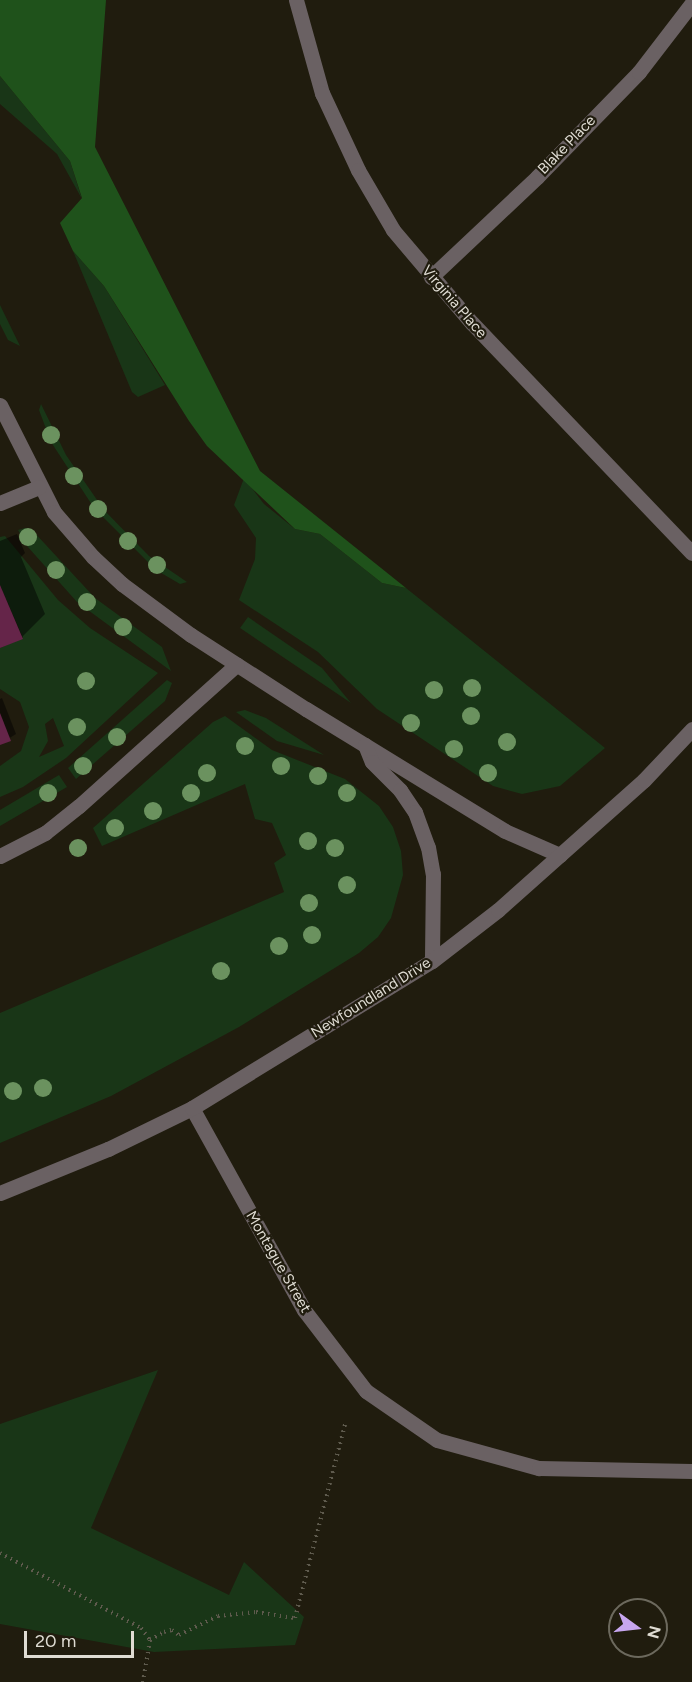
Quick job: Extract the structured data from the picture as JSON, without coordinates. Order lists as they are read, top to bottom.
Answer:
{
  "streets": {
    "street": [
      "Blake Place",
      "Virginia Place",
      "Newfoundland Drive",
      "Montague Street"
    ]
  },
  "crossings": [
    ["Blake Place", "Virginia Place"],
    ["Newfoundland Drive", "Montague Street"]
  ],
  "scale_bar": "20 m",
  "north": "right"
}
